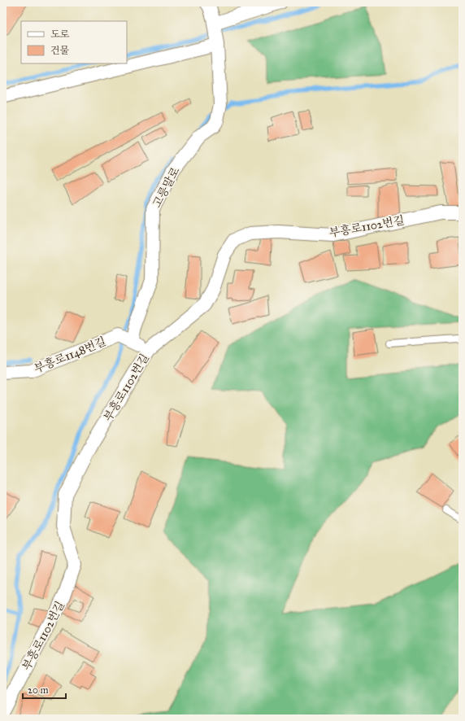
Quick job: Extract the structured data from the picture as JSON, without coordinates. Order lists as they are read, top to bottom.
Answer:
{
  "streets": {
    "street": ["고릉말로", "부흥로1102번길", "부흥로1148번길"]
  },
  "crossings": [
    ["고릉말로", "부흥로1148번길"]
  ],
  "legend": ["도로", "건물"],
  "scale_bar": "20 m"
}
